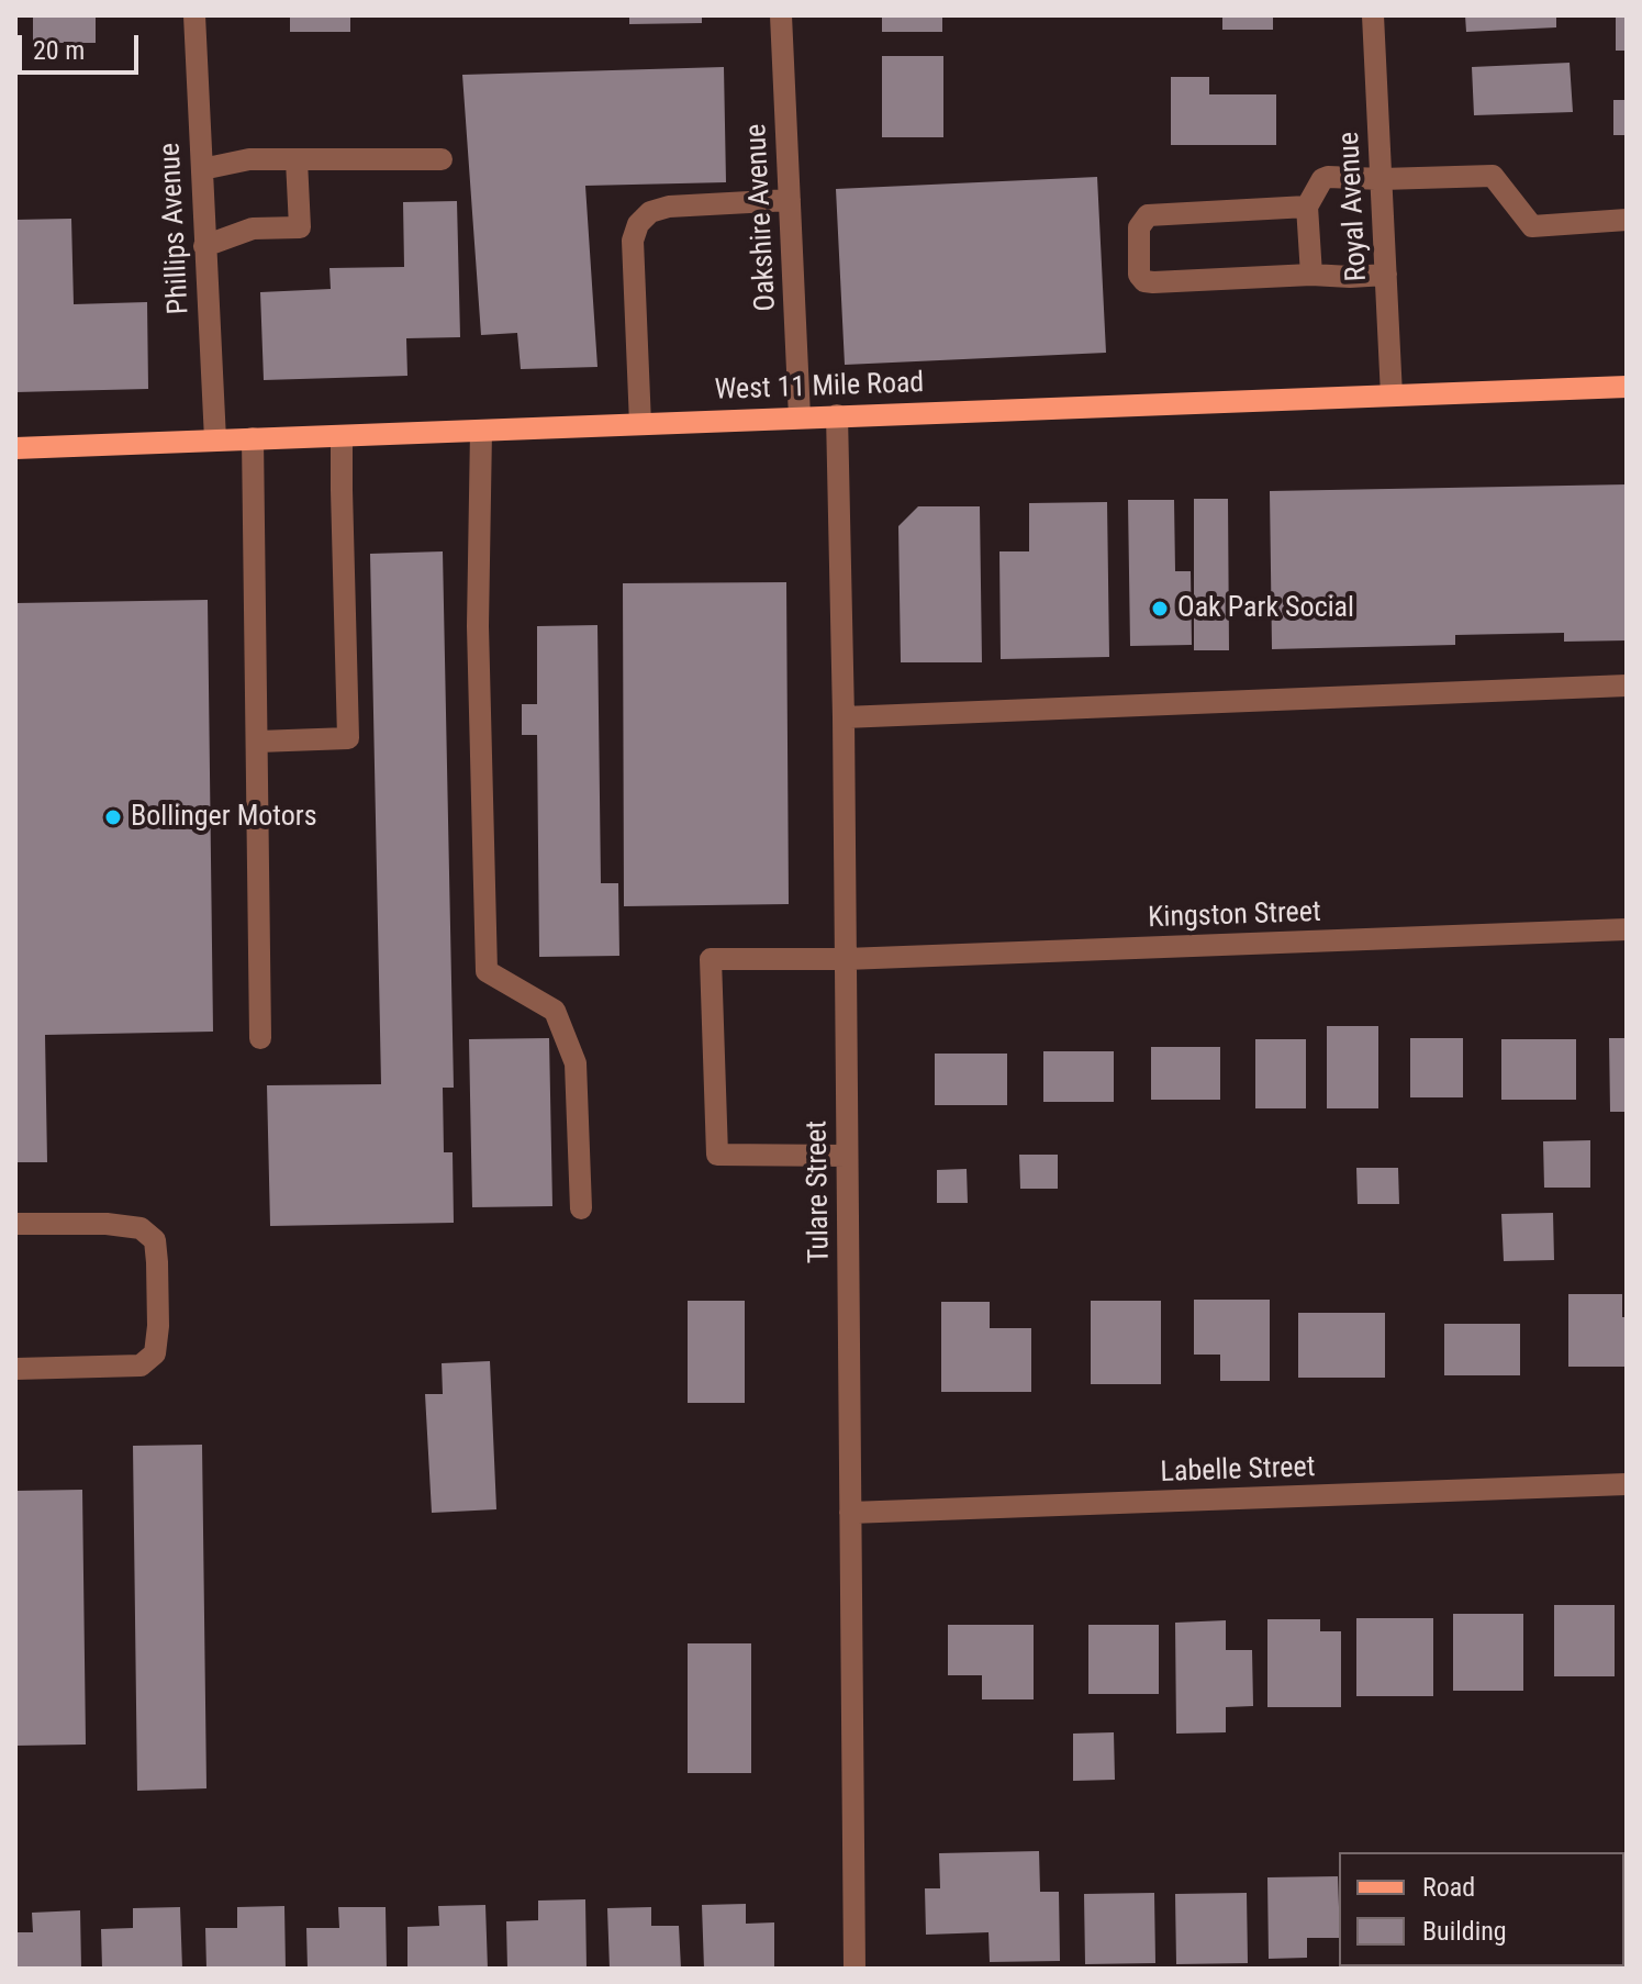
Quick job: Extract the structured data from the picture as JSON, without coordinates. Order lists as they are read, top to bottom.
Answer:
{
  "streets": {
    "main road": ["West 11 Mile Road"],
    "street": [
      "Royal Avenue",
      "Oakshire Avenue",
      "Phillips Avenue",
      "Kingston Street",
      "Tulare Street",
      "Labelle Street"
    ]
  },
  "crossings": [
    ["Royal Avenue", "West 11 Mile Road"],
    ["Oakshire Avenue", "West 11 Mile Road"],
    ["Phillips Avenue", "West 11 Mile Road"],
    ["West 11 Mile Road", "Tulare Street"],
    ["Kingston Street", "Tulare Street"],
    ["Tulare Street", "Labelle Street"]
  ],
  "places": ["Oak Park Social", "Bollinger Motors"],
  "legend": ["Road", "Building"],
  "scale_bar": "20 m"
}
